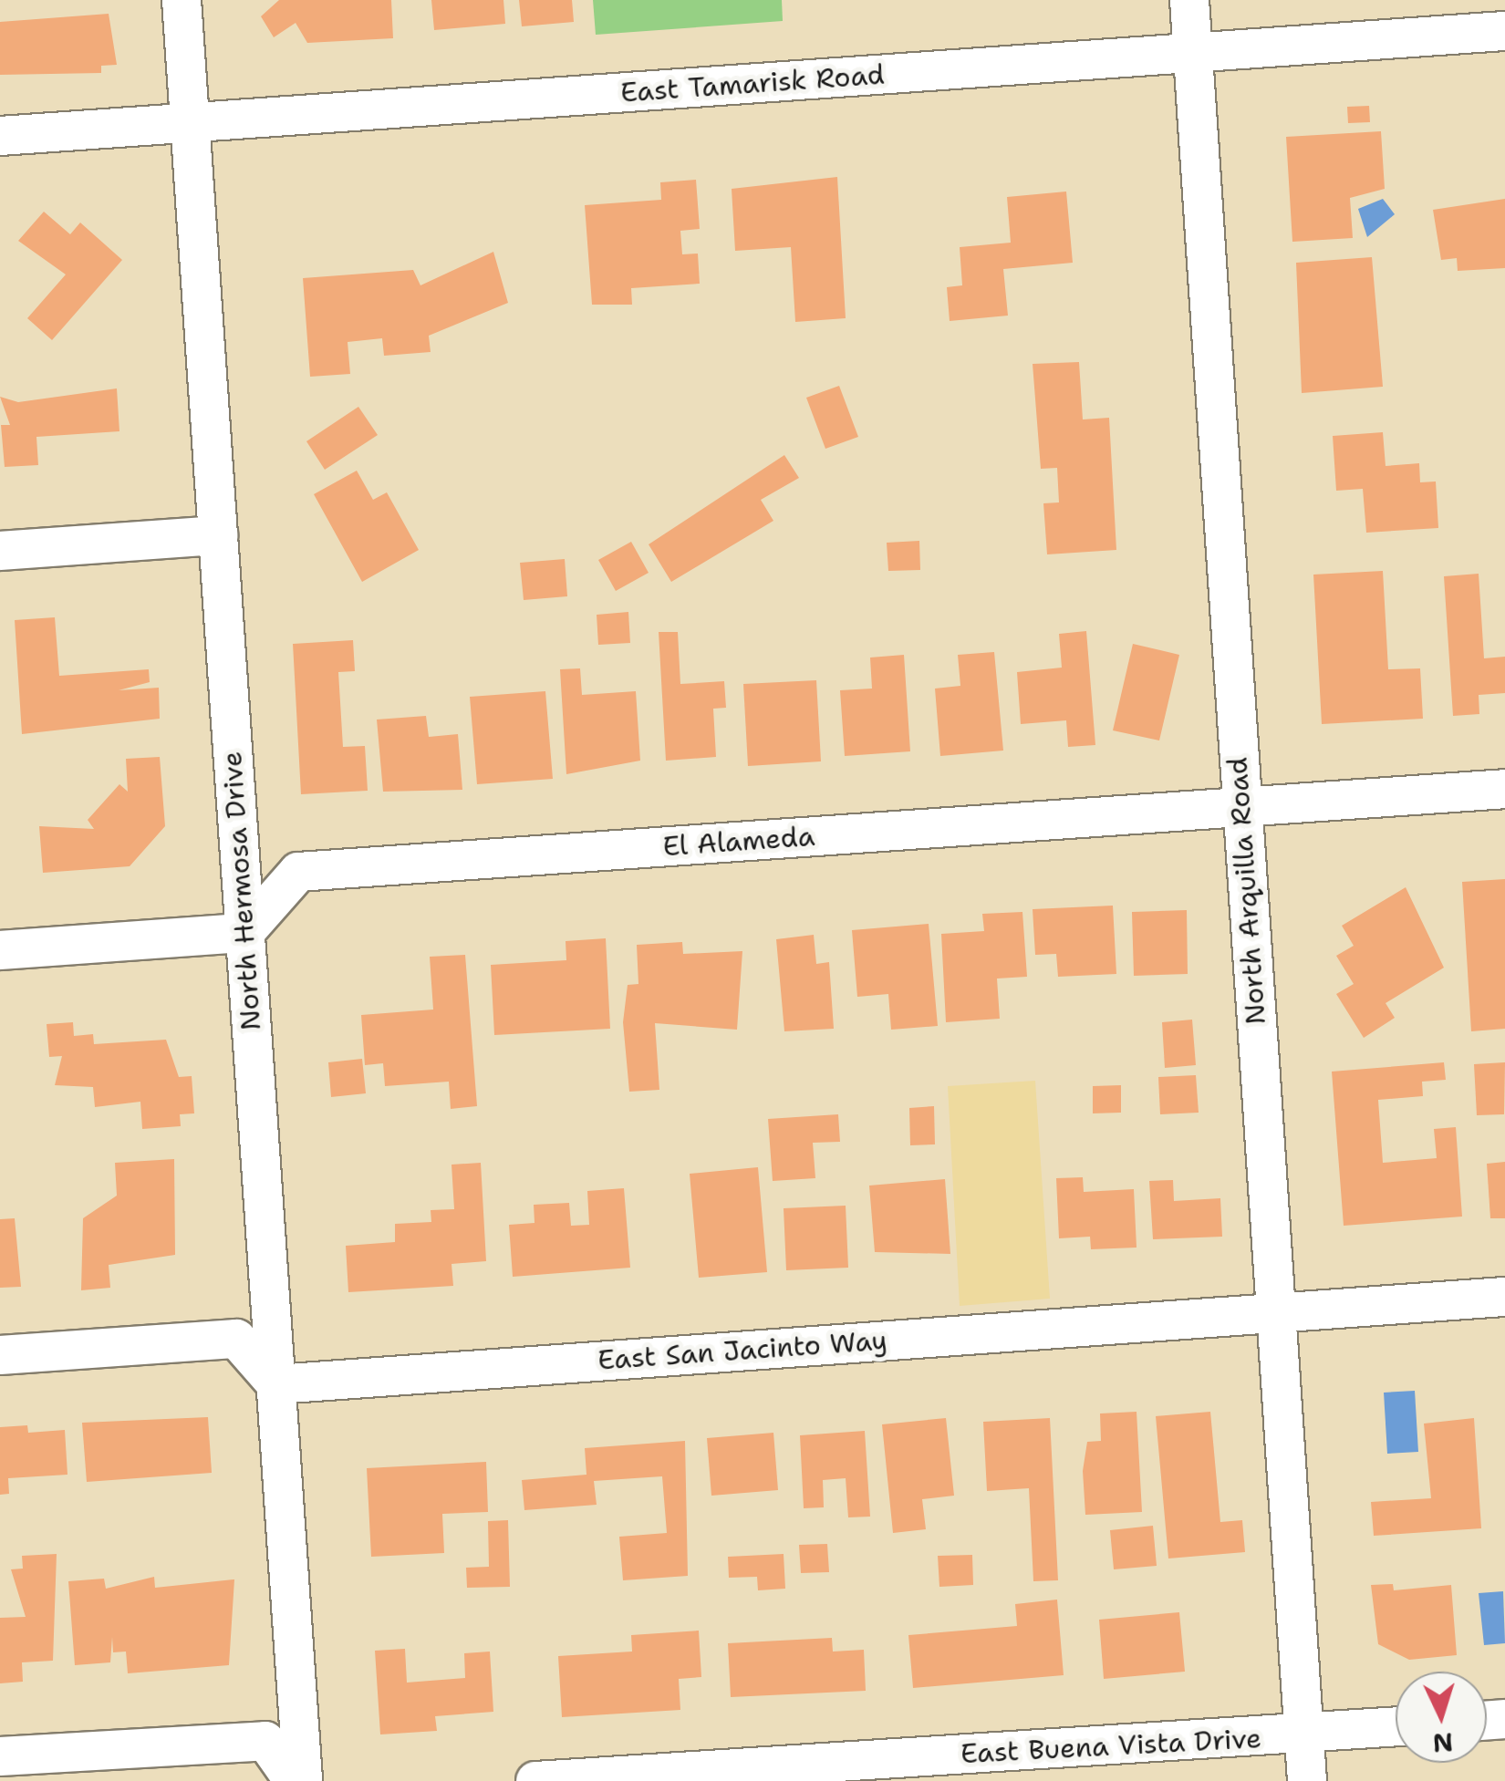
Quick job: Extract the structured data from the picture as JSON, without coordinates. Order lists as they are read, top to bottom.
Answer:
{
  "streets": {
    "street": [
      "East Tamarisk Road",
      "El Alameda",
      "North Hermosa Drive",
      "North Arquilla Road",
      "East San Jacinto Way",
      "East Buena Vista Drive"
    ]
  },
  "crossings": [
    ["East Tamarisk Road", "North Hermosa Drive"],
    ["East Tamarisk Road", "North Arquilla Road"],
    ["El Alameda", "North Hermosa Drive"],
    ["El Alameda", "North Arquilla Road"],
    ["North Hermosa Drive", "East San Jacinto Way"],
    ["North Arquilla Road", "East San Jacinto Way"],
    ["North Arquilla Road", "East Buena Vista Drive"]
  ],
  "north": "bottom"
}
